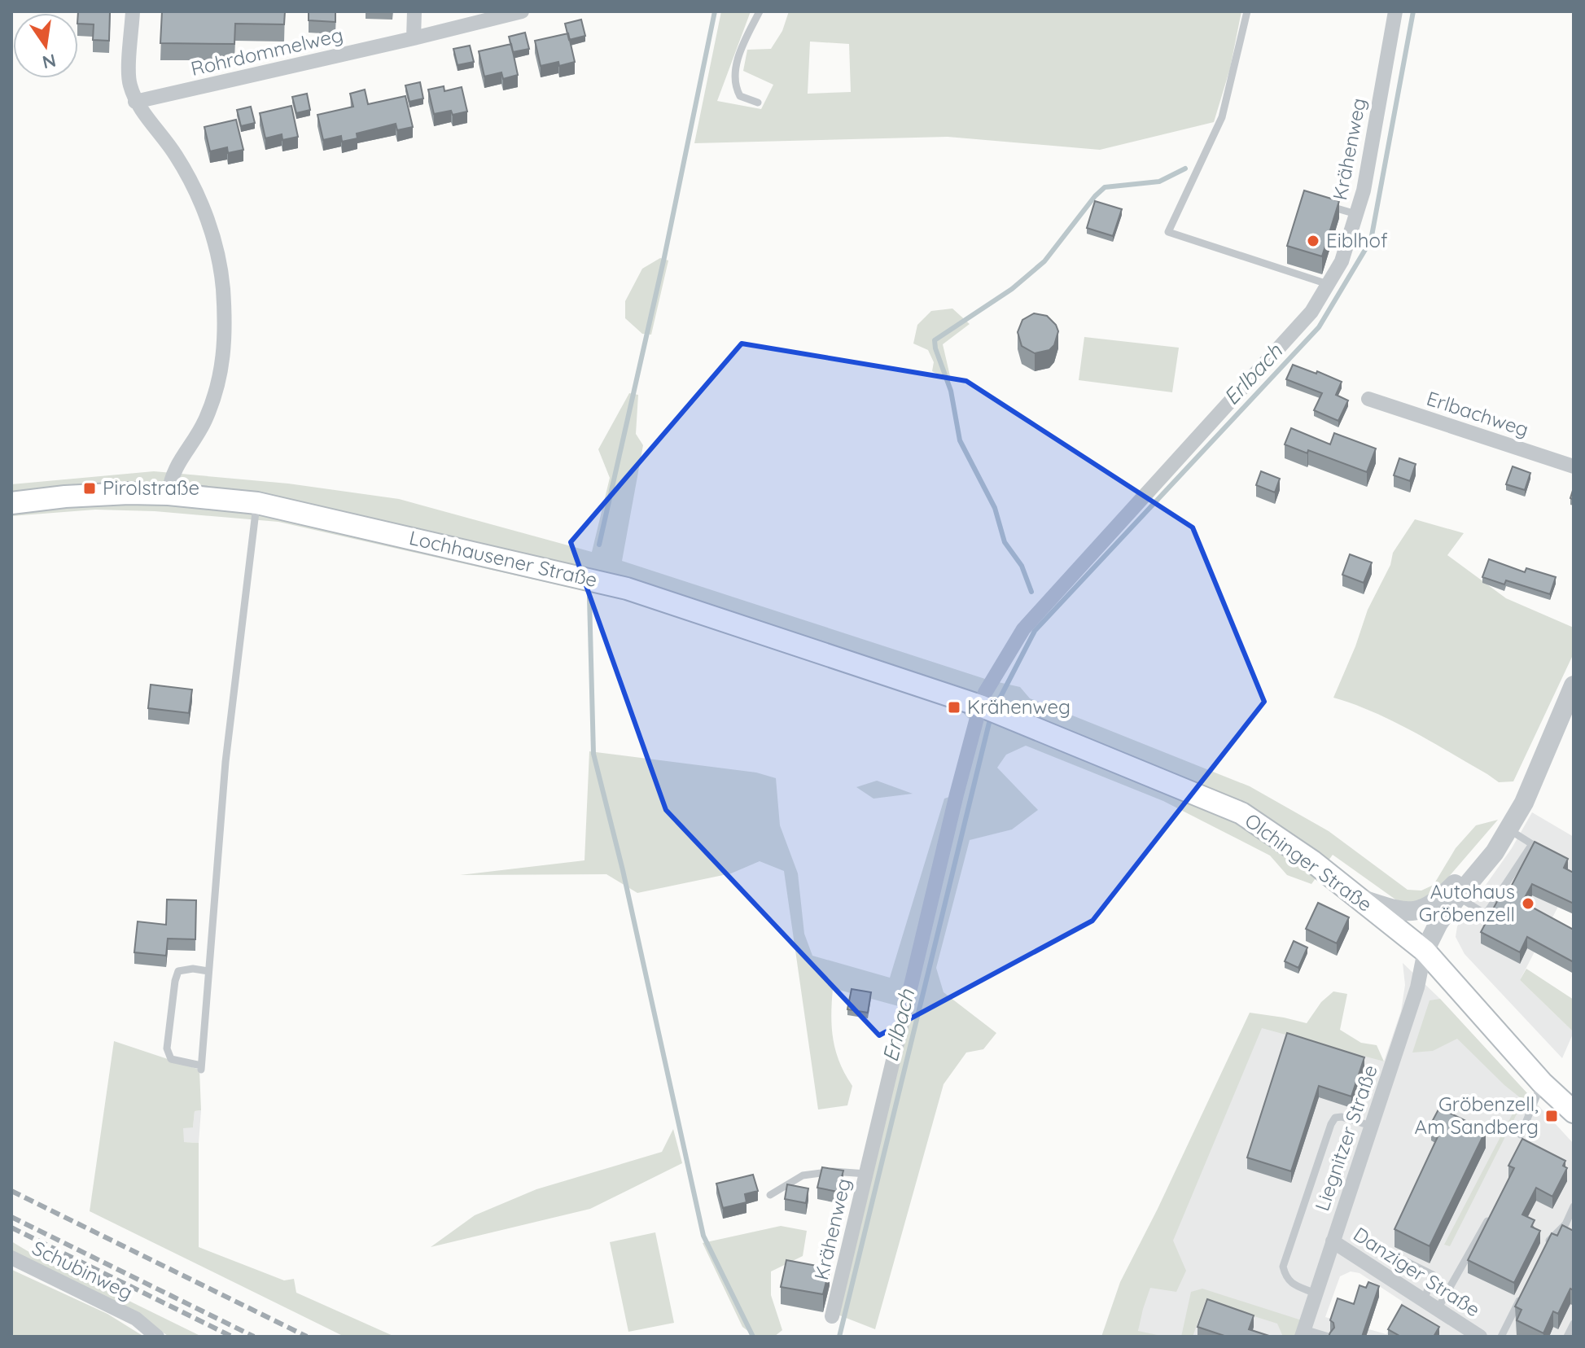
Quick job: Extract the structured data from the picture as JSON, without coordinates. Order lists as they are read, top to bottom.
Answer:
{
  "streets": {
    "main road": ["Lochhausener Straße", "Olchinger Straße"],
    "street": [
      "Rohrdommelweg",
      "Krähenweg",
      "Erlbachweg",
      "Liegnitzer Straße",
      "Schubinweg",
      "Danziger Straße"
    ]
  },
  "crossings": [
    ["Krähenweg", "Lochhausener Straße"],
    ["Krähenweg", "Olchinger Straße"],
    ["Lochhausener Straße", "Olchinger Straße"],
    ["Olchinger Straße", "Liegnitzer Straße"],
    ["Liegnitzer Straße", "Danziger Straße"]
  ],
  "water": ["Erlbach"],
  "places": {
    "other": ["Eiblhof", "Autohaus Gröbenzell"],
    "transit": ["Pirolstraße", "Krähenweg", "Gröbenzell, Am Sandberg"]
  },
  "north": "bottom"
}
